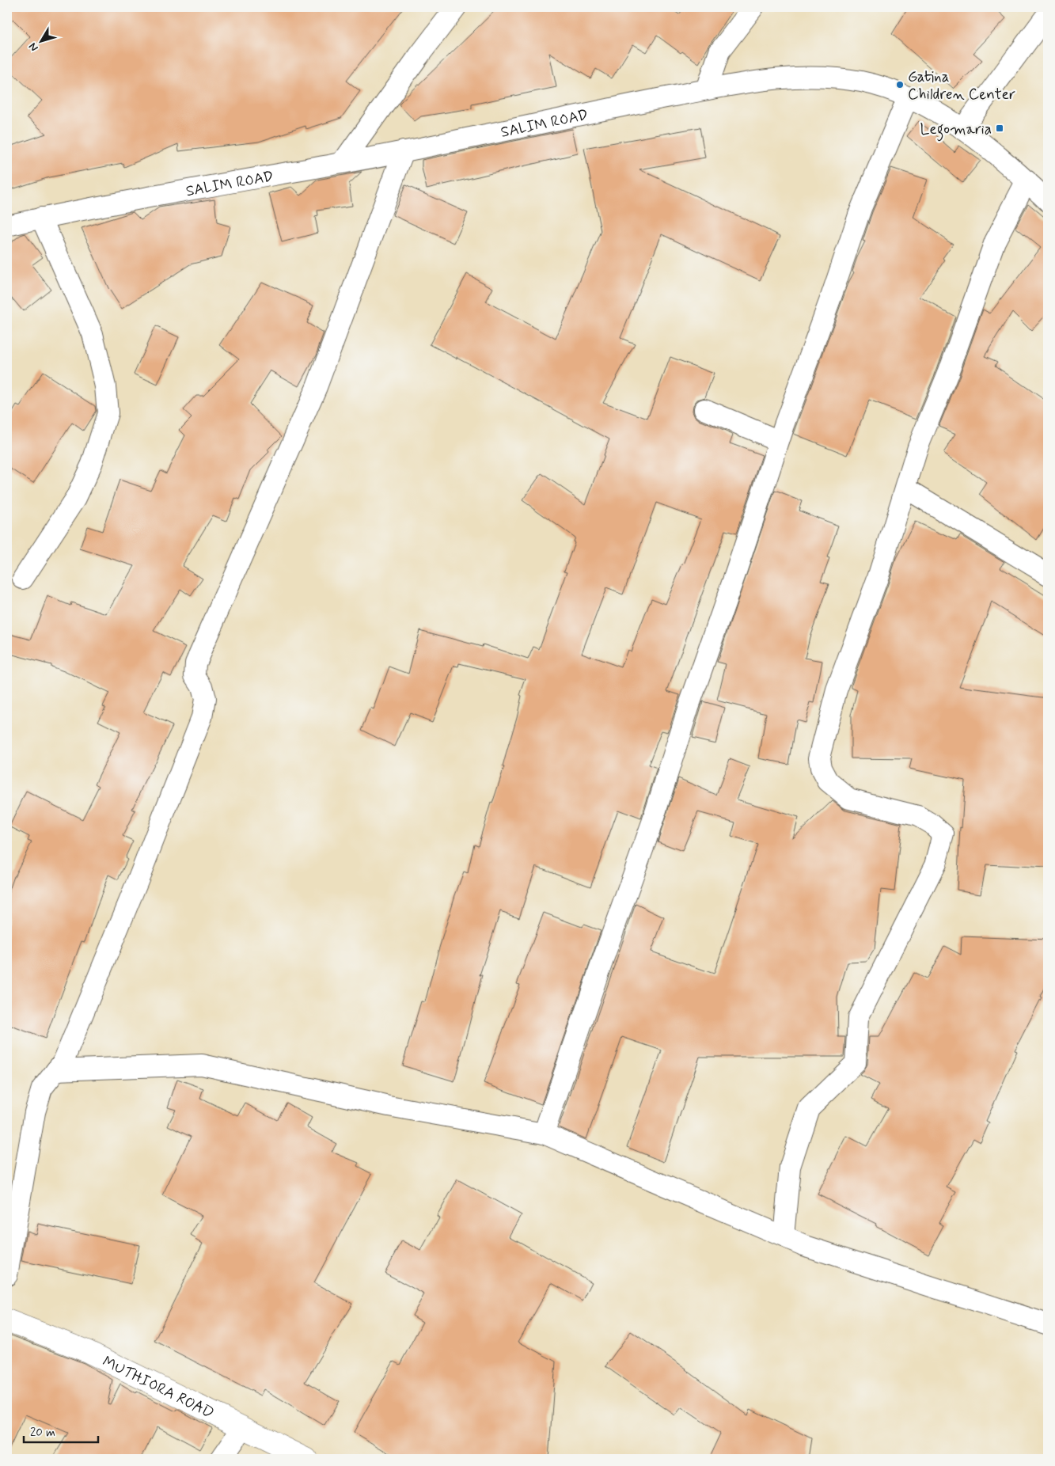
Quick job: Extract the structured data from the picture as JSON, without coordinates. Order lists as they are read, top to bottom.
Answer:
{
  "streets": {
    "street": ["SALIM ROAD", "MUTHIORA ROAD"]
  },
  "places": {
    "other": ["Gatina Children Center"],
    "transit": ["Legomaria"]
  },
  "scale_bar": "20 m",
  "north": "bottom left"
}
